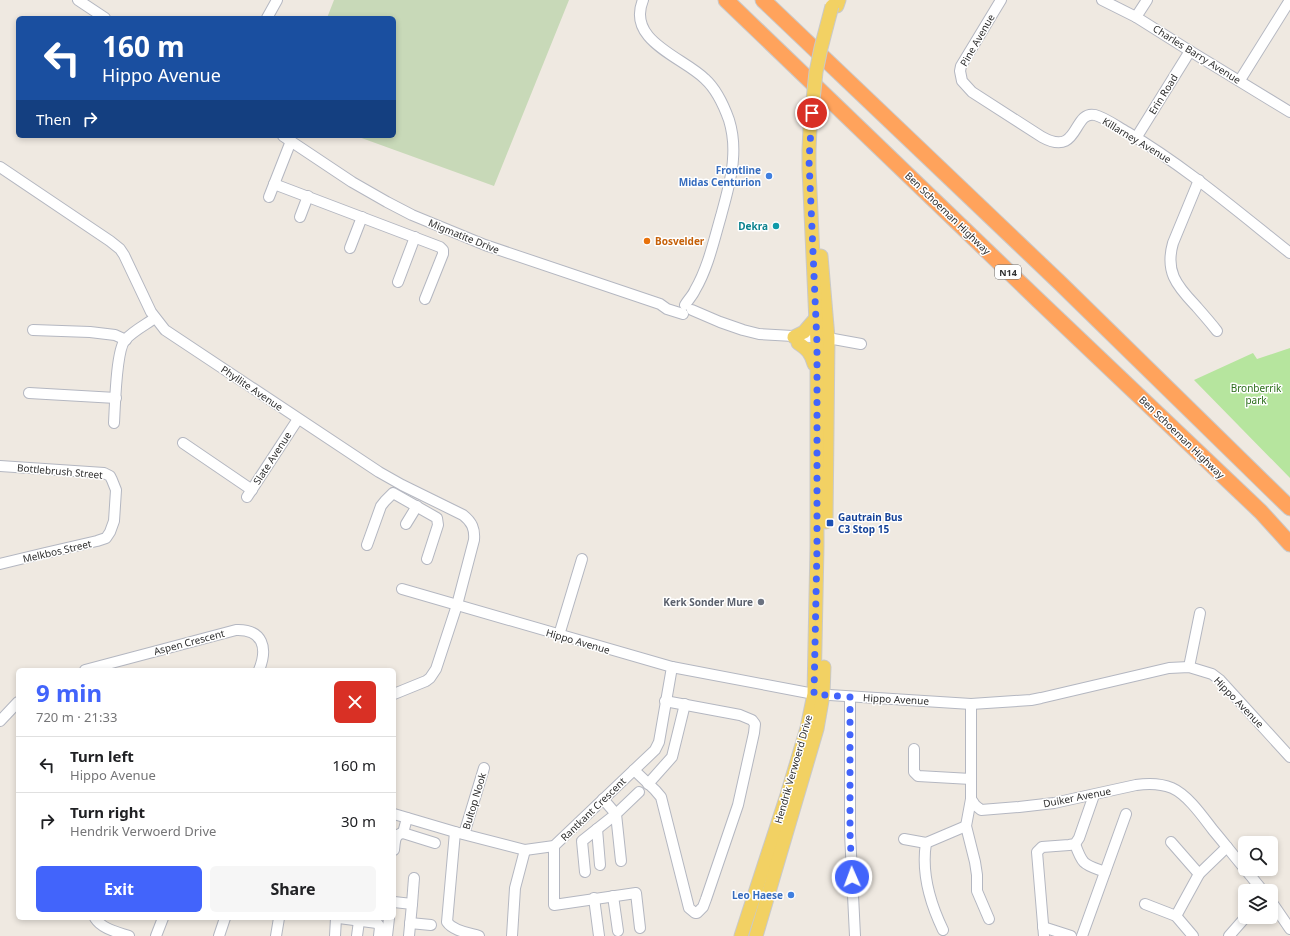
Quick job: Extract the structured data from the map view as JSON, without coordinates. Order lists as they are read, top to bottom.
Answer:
{
  "streets": {
    "highway": ["Ben Schoeman Highway", "N14"],
    "main road": ["Hendrik Verwoerd Drive"],
    "street": [
      "Pine Avenue",
      "Charles Barry Avenue",
      "Erin Road",
      "Killarney Avenue",
      "Migmatite Drive",
      "Phyllite Avenue",
      "Slate Avenue",
      "Bottlebrush Street",
      "Melkbos Street",
      "Hippo Avenue",
      "Aspen Crescent",
      "Duiker Avenue",
      "Bultop Nook",
      "Rantkant Crescent"
    ]
  },
  "crossings": [
    ["Pine Avenue", "Killarney Avenue"],
    ["Charles Barry Avenue", "Erin Road"],
    ["Erin Road", "Killarney Avenue"],
    ["Migmatite Drive", "Hendrik Verwoerd Drive"],
    ["Phyllite Avenue", "Slate Avenue"],
    ["Phyllite Avenue", "Hippo Avenue"],
    ["Bottlebrush Street", "Melkbos Street"],
    ["Hippo Avenue", "Hendrik Verwoerd Drive"],
    ["Hippo Avenue", "Rantkant Crescent"],
    ["Bultop Nook", "Rantkant Crescent"]
  ],
  "parks": ["Bronberrik park"],
  "places": {
    "other": [
      "Frontline Midas Centurion",
      "Dekra",
      "Bosvelder",
      "Kerk Sonder Mure",
      "Leo Haese"
    ],
    "transit": ["Gautrain Bus C3 Stop 15"]
  },
  "page": {
    "turn": ["160 m", "Hippo Avenue"],
    "then": "Then",
    "heading": ["9 min", "720 m · 21:33"],
    "list": [
      {
        "name": "Turn left",
        "note": "Hippo Avenue",
        "value": "160 m"
      },
      {
        "name": "Turn right",
        "note": "Hendrik Verwoerd Drive",
        "value": "30 m"
      }
    ],
    "buttons": ["Exit", "Share"]
  }
}
